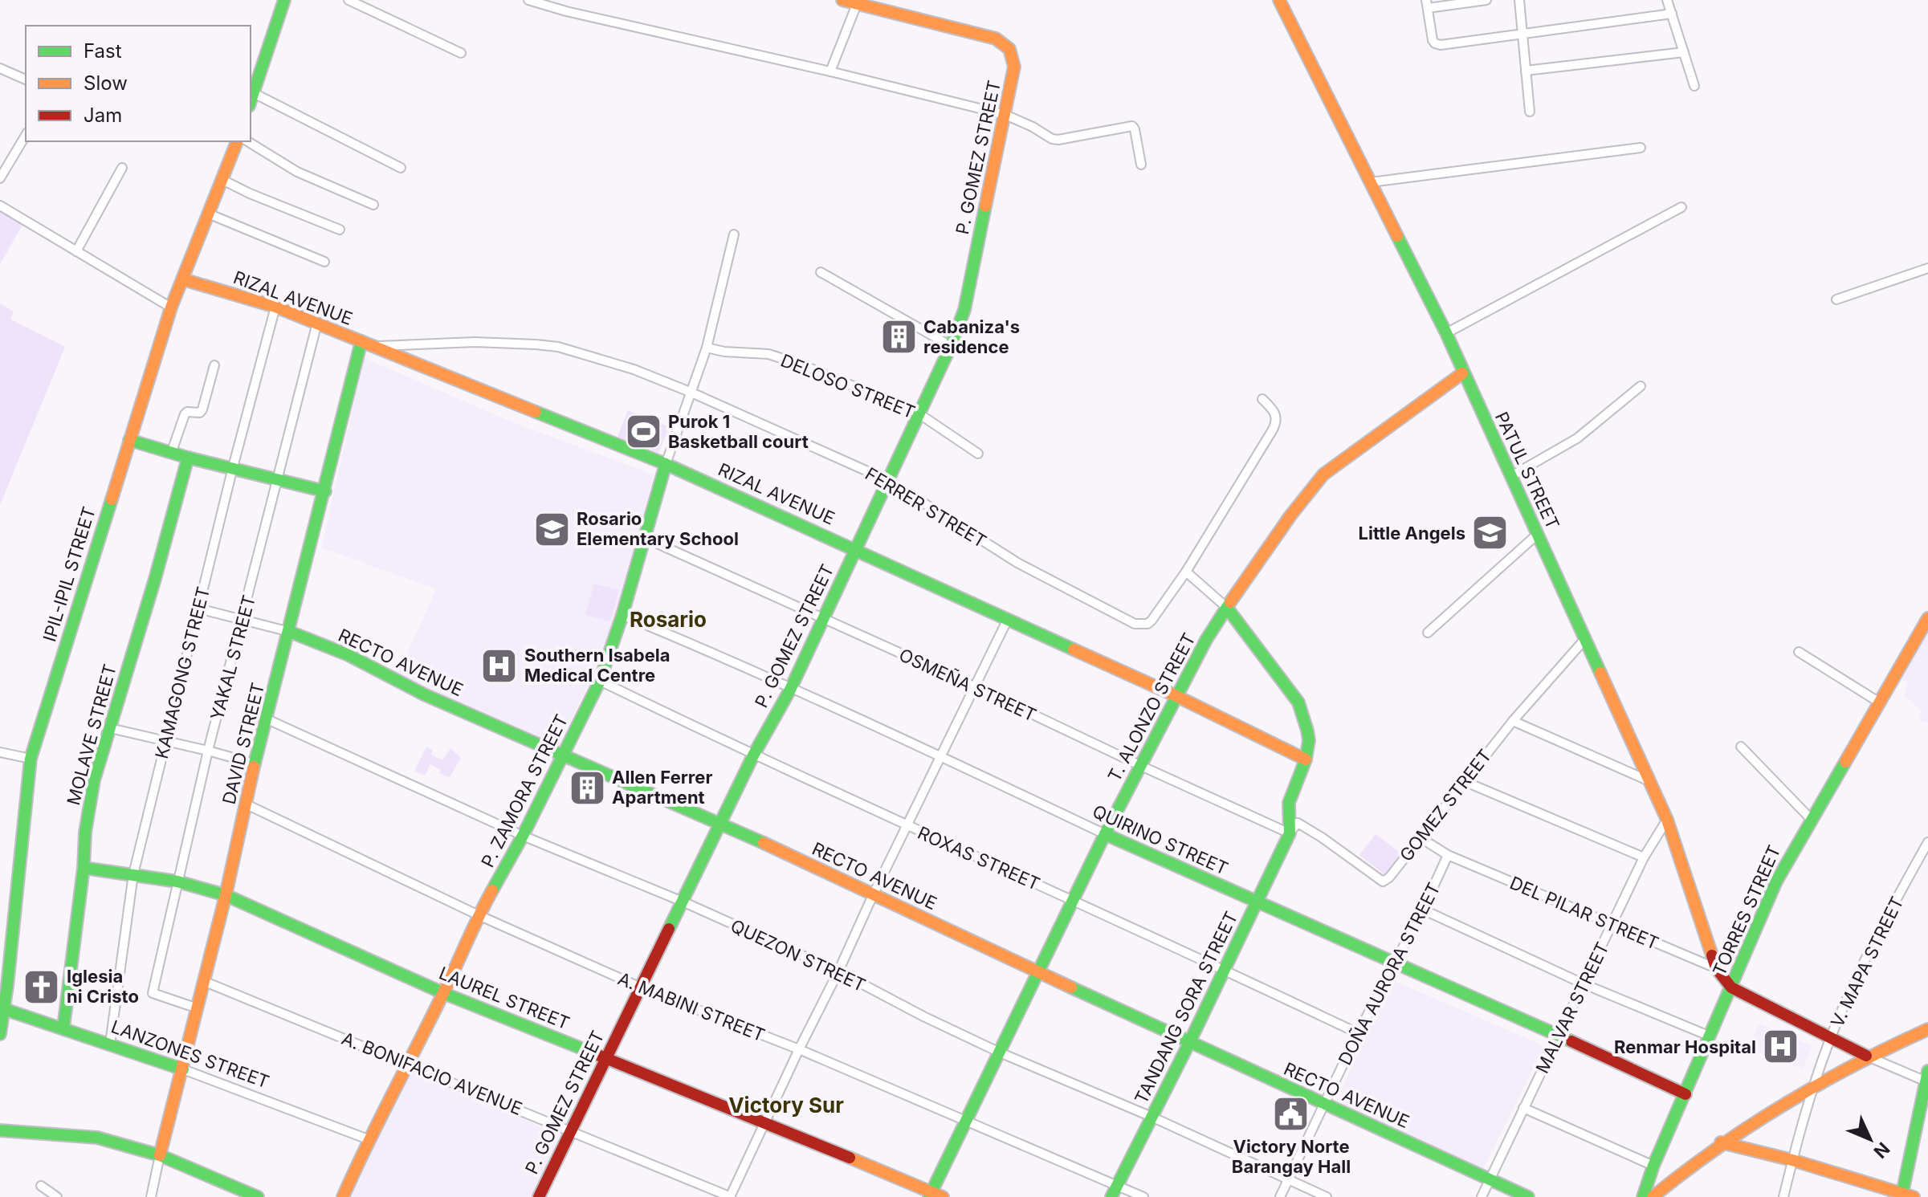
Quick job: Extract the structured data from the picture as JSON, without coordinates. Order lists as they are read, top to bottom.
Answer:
{
  "streets": {
    "street": [
      "P. GOMEZ STREET",
      "RIZAL AVENUE",
      "DELOSO STREET",
      "PATUL STREET",
      "FERRER STREET",
      "IPIL-IPIL STREET",
      "YAKAL STREET",
      "RECTO AVENUE",
      "KAMAGONG STREET",
      "OSMEÑA STREET",
      "T. ALONZO STREET",
      "MOLAVE STREET",
      "DAVID STREET",
      "P. ZAMORA STREET",
      "GOMEZ STREET",
      "QUIRINO STREET",
      "ROXAS STREET",
      "TORRES STREET",
      "DEL PILAR STREET",
      "QUEZON STREET",
      "V. MAPA STREET",
      "DOÑA AURORA STREET",
      "LAUREL STREET",
      "A. MABINI STREET",
      "TANDANG SORA STREET",
      "MALVAR STREET",
      "LANZONES STREET",
      "A. BONIFACIO AVENUE"
    ]
  },
  "crossings": [
    ["P. GOMEZ STREET", "RIZAL AVENUE"],
    ["P. GOMEZ STREET", "DELOSO STREET"],
    ["P. GOMEZ STREET", "FERRER STREET"],
    ["P. GOMEZ STREET", "RECTO AVENUE"],
    ["P. GOMEZ STREET", "OSMEÑA STREET"],
    ["P. GOMEZ STREET", "QUIRINO STREET"],
    ["P. GOMEZ STREET", "ROXAS STREET"],
    ["P. GOMEZ STREET", "QUEZON STREET"],
    ["P. GOMEZ STREET", "LAUREL STREET"],
    ["P. GOMEZ STREET", "A. MABINI STREET"],
    ["P. GOMEZ STREET", "A. BONIFACIO AVENUE"],
    ["RIZAL AVENUE", "FERRER STREET"],
    ["RIZAL AVENUE", "IPIL-IPIL STREET"],
    ["RIZAL AVENUE", "YAKAL STREET"],
    ["RIZAL AVENUE", "KAMAGONG STREET"],
    ["RIZAL AVENUE", "T. ALONZO STREET"],
    ["RIZAL AVENUE", "DAVID STREET"],
    ["RIZAL AVENUE", "P. ZAMORA STREET"],
    ["DELOSO STREET", "P. ZAMORA STREET"],
    ["PATUL STREET", "T. ALONZO STREET"],
    ["PATUL STREET", "GOMEZ STREET"],
    ["PATUL STREET", "DEL PILAR STREET"],
    ["PATUL STREET", "MALVAR STREET"],
    ["FERRER STREET", "P. ZAMORA STREET"],
    ["IPIL-IPIL STREET", "LANZONES STREET"],
    ["YAKAL STREET", "RECTO AVENUE"],
    ["YAKAL STREET", "DAVID STREET"],
    ["YAKAL STREET", "LAUREL STREET"],
    ["RECTO AVENUE", "KAMAGONG STREET"],
    ["RECTO AVENUE", "T. ALONZO STREET"],
    ["RECTO AVENUE", "DAVID STREET"],
    ["RECTO AVENUE", "P. ZAMORA STREET"],
    ["RECTO AVENUE", "DOÑA AURORA STREET"],
    ["RECTO AVENUE", "TANDANG SORA STREET"],
    ["RECTO AVENUE", "MALVAR STREET"],
    ["KAMAGONG STREET", "LAUREL STREET"],
    ["KAMAGONG STREET", "LANZONES STREET"],
    ["OSMEÑA STREET", "T. ALONZO STREET"],
    ["OSMEÑA STREET", "P. ZAMORA STREET"],
    ["OSMEÑA STREET", "GOMEZ STREET"],
    ["OSMEÑA STREET", "TANDANG SORA STREET"],
    ["T. ALONZO STREET", "QUIRINO STREET"],
    ["T. ALONZO STREET", "ROXAS STREET"],
    ["T. ALONZO STREET", "QUEZON STREET"],
    ["T. ALONZO STREET", "LAUREL STREET"],
    ["T. ALONZO STREET", "A. MABINI STREET"],
    ["MOLAVE STREET", "LAUREL STREET"],
    ["MOLAVE STREET", "LANZONES STREET"],
    ["DAVID STREET", "QUEZON STREET"],
    ["DAVID STREET", "LAUREL STREET"],
    ["DAVID STREET", "A. MABINI STREET"],
    ["DAVID STREET", "LANZONES STREET"],
    ["DAVID STREET", "A. BONIFACIO AVENUE"],
    ["P. ZAMORA STREET", "QUIRINO STREET"],
    ["P. ZAMORA STREET", "ROXAS STREET"],
    ["P. ZAMORA STREET", "QUEZON STREET"],
    ["P. ZAMORA STREET", "LAUREL STREET"],
    ["P. ZAMORA STREET", "A. MABINI STREET"],
    ["P. ZAMORA STREET", "LANZONES STREET"],
    ["P. ZAMORA STREET", "A. BONIFACIO AVENUE"],
    ["GOMEZ STREET", "DEL PILAR STREET"],
    ["GOMEZ STREET", "TANDANG SORA STREET"],
    ["QUIRINO STREET", "TORRES STREET"],
    ["QUIRINO STREET", "DOÑA AURORA STREET"],
    ["QUIRINO STREET", "TANDANG SORA STREET"],
    ["QUIRINO STREET", "MALVAR STREET"],
    ["ROXAS STREET", "DOÑA AURORA STREET"],
    ["ROXAS STREET", "TANDANG SORA STREET"],
    ["DEL PILAR STREET", "DOÑA AURORA STREET"],
    ["DEL PILAR STREET", "MALVAR STREET"],
    ["QUEZON STREET", "DOÑA AURORA STREET"],
    ["QUEZON STREET", "TANDANG SORA STREET"],
    ["A. MABINI STREET", "TANDANG SORA STREET"]
  ],
  "districts": ["Rosario", "Victory Sur"],
  "places": {
    "building": ["Cabaniza's residence", "Allen Ferrer Apartment"],
    "sports": ["Purok 1 Basketball court"],
    "school or university": ["Rosario Elementary School", "Little Angels"],
    "hospital": ["Southern Isabela Medical Centre", "Renmar Hospital"],
    "church": ["Iglesia ni Cristo"],
    "public building": ["Victory Norte Barangay Hall"]
  },
  "legend": ["Fast", "Slow", "Jam"],
  "north": "bottom right"
}
